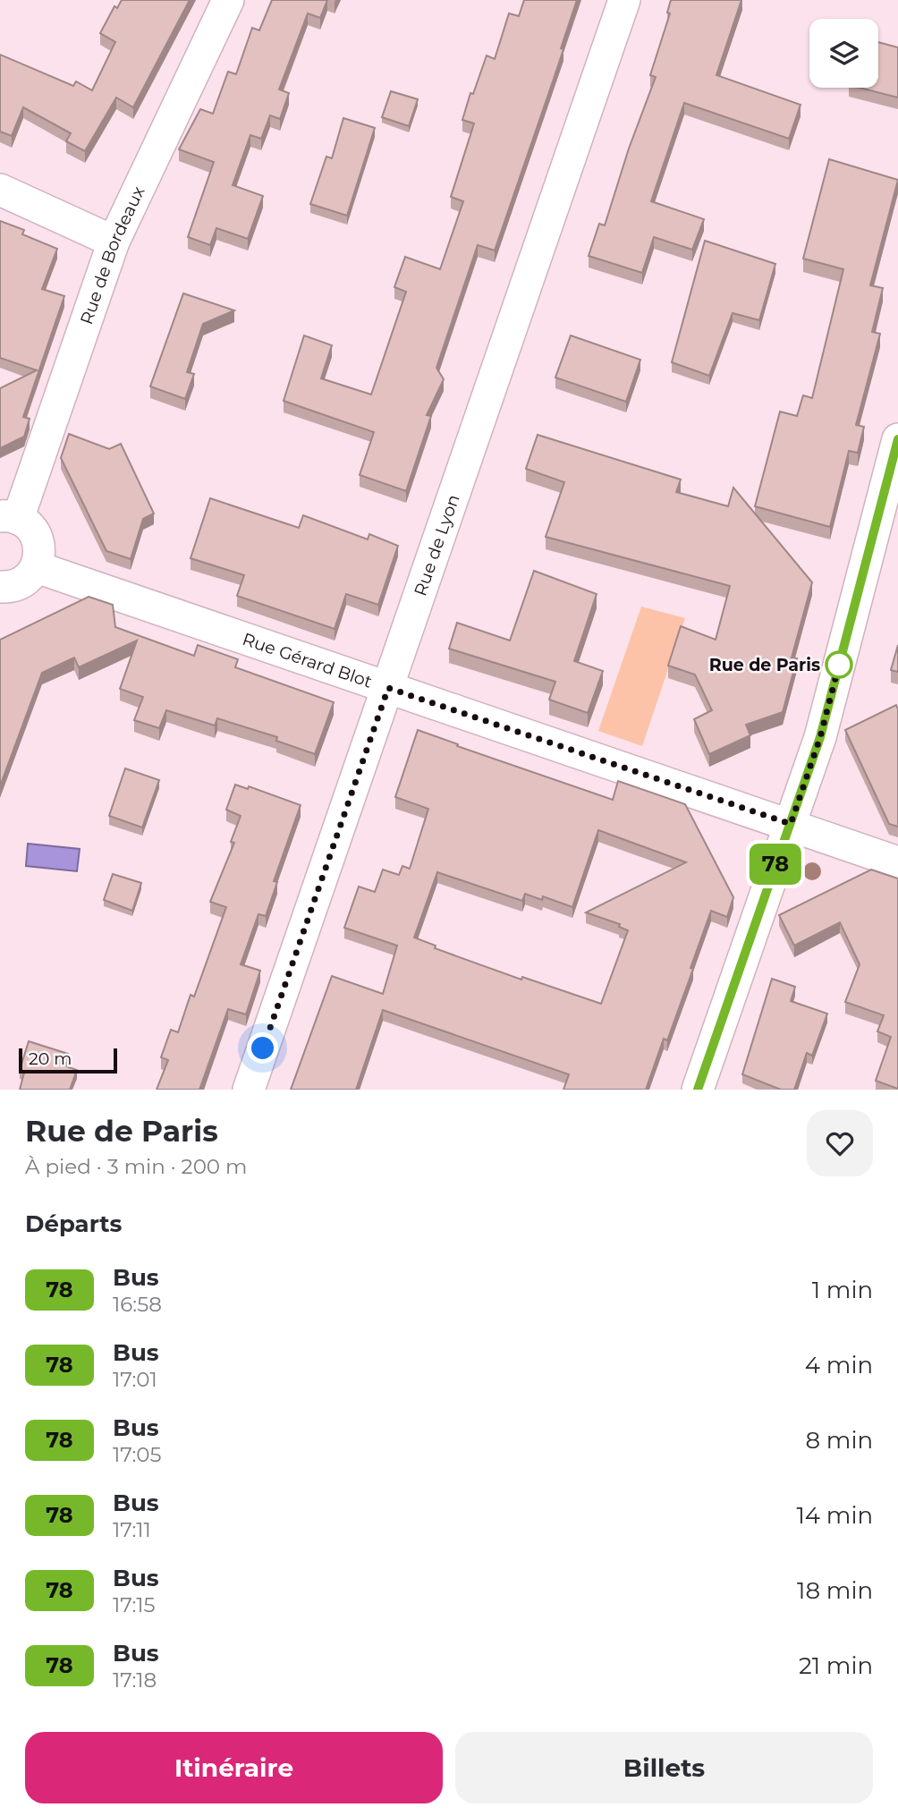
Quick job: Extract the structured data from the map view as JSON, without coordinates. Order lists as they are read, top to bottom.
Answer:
{
  "streets": {
    "street": ["Rue de Bordeaux", "Rue de Lyon", "Rue Gérard Blot"]
  },
  "crossings": [
    ["Rue de Lyon", "Rue Gérard Blot"]
  ],
  "places": ["Rue de Paris"],
  "lines": ["bus line 78"],
  "scale_bar": "20 m",
  "page": {
    "on_map": "78",
    "scale": "20 m",
    "heading": [
      ["Rue de Paris", "À pied · 3 min · 200 m"],
      "Départs"
    ],
    "list": [
      {
        "mark": "78",
        "name": "Bus",
        "note": "16:58",
        "value": "1 min"
      },
      {
        "mark": "78",
        "name": "Bus",
        "note": "17:01",
        "value": "4 min"
      },
      {
        "mark": "78",
        "name": "Bus",
        "note": "17:05",
        "value": "8 min"
      },
      {
        "mark": "78",
        "name": "Bus",
        "note": "17:11",
        "value": "14 min"
      },
      {
        "mark": "78",
        "name": "Bus",
        "note": "17:15",
        "value": "18 min"
      },
      {
        "mark": "78",
        "name": "Bus",
        "note": "17:18",
        "value": "21 min"
      }
    ],
    "buttons": ["Itinéraire", "Billets"]
  }
}
